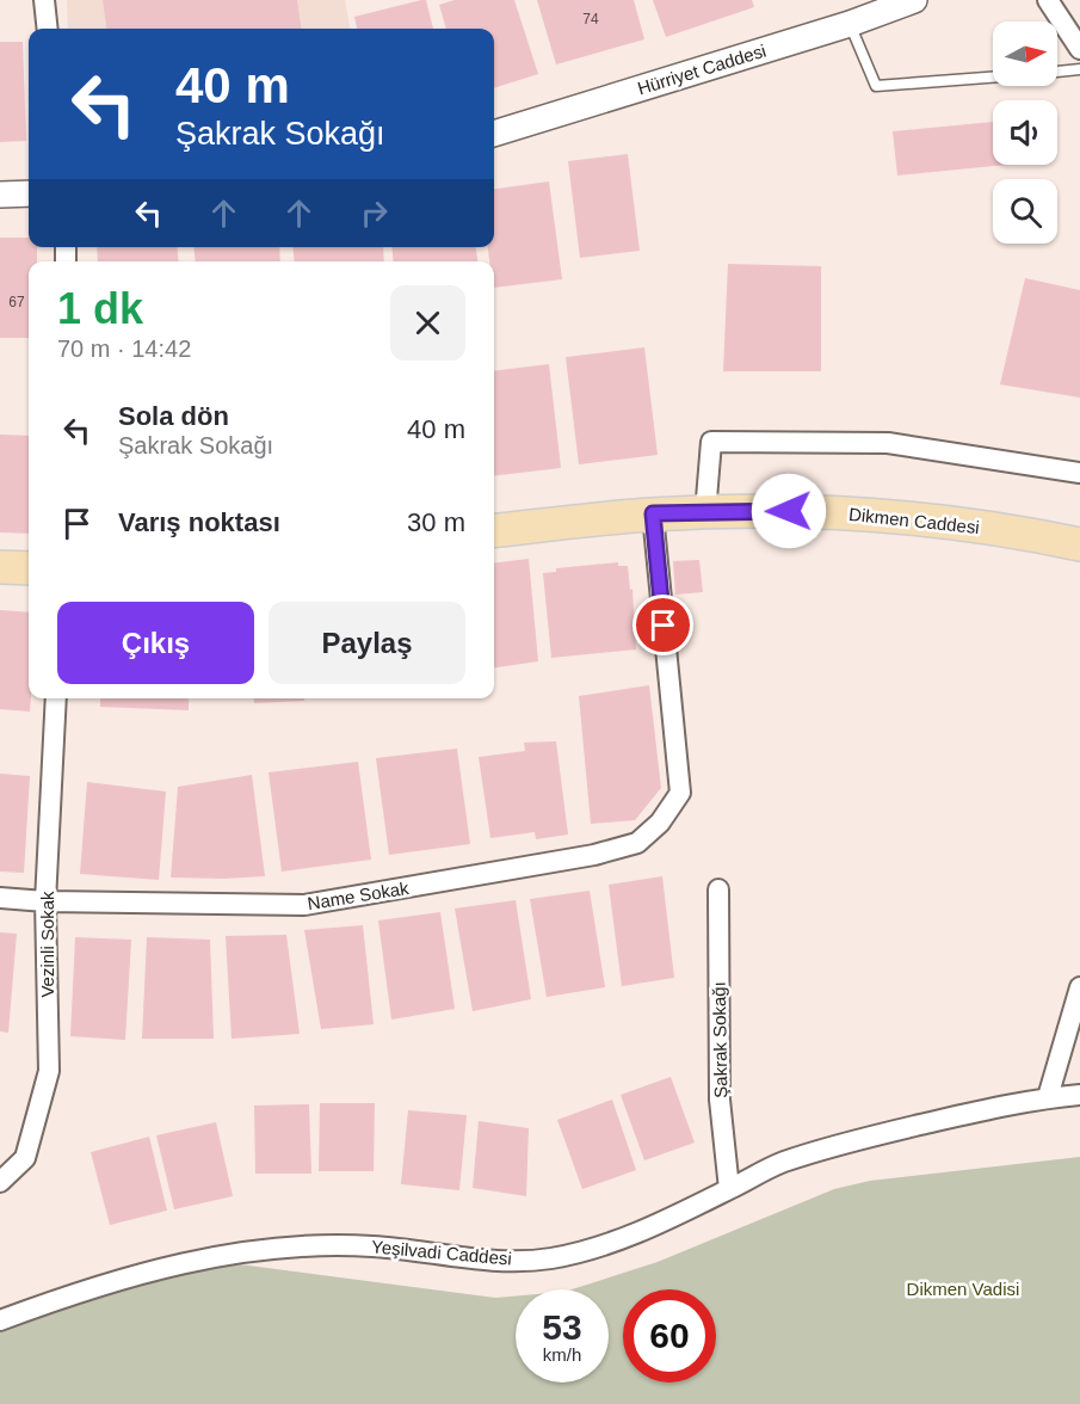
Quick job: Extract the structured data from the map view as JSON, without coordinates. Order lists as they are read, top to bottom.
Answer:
{
  "streets": {
    "main road": ["Dikmen Caddesi"],
    "street": [
      "Hürriyet Caddesi",
      "Name Sokak",
      "Vezinli Sokak",
      "Şakrak Sokağı",
      "Yeşilvadi Caddesi"
    ]
  },
  "crossings": [
    ["Dikmen Caddesi", "Name Sokak"],
    ["Name Sokak", "Vezinli Sokak"],
    ["Şakrak Sokağı", "Yeşilvadi Caddesi"]
  ],
  "parks": ["Dikmen Vadisi"],
  "house_numbers": ["74", "67"],
  "north": "right",
  "page": {
    "turn": ["40 m", "Şakrak Sokağı"],
    "heading": ["1 dk", "70 m · 14:42"],
    "list": [
      {
        "name": "Sola dön",
        "note": "Şakrak Sokağı",
        "value": "40 m"
      },
      {
        "name": "Varış noktası",
        "value": "30 m"
      }
    ],
    "buttons": ["Çıkış", "Paylaş"],
    "speed": "53 km/h",
    "limit": "60"
  }
}
